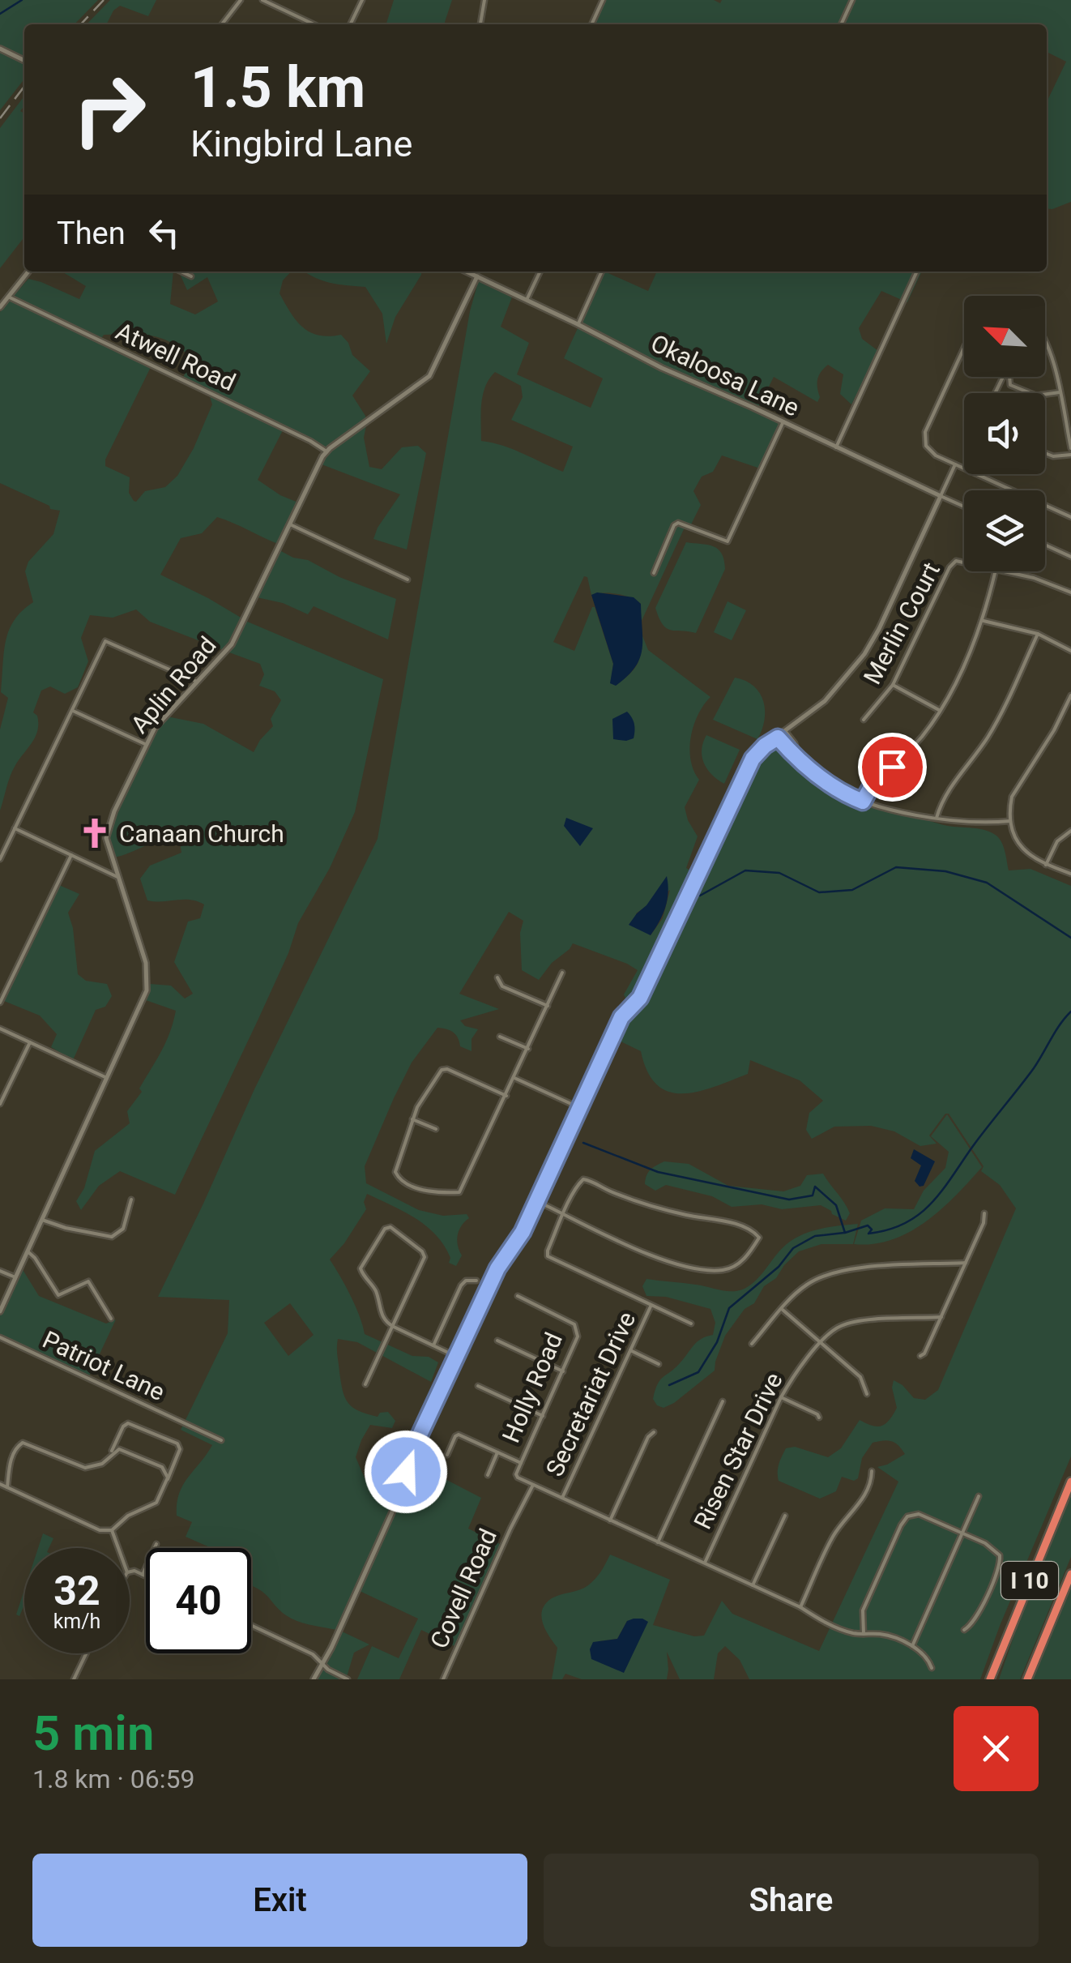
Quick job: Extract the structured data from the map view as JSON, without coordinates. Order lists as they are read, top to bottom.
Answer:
{
  "streets": {
    "highway": ["I 10"],
    "street": [
      "Atwell Road",
      "Okaloosa Lane",
      "Merlin Court",
      "Aplin Road",
      "Patriot Lane",
      "Holly Road",
      "Secretariat Drive",
      "Risen Star Drive",
      "Covell Road"
    ]
  },
  "crossings": [
    ["Atwell Road", "Aplin Road"],
    ["Okaloosa Lane", "Aplin Road"],
    ["Holly Road", "Covell Road"]
  ],
  "places": {
    "church": ["Canaan Church"]
  },
  "north": "top left",
  "page": {
    "turn": ["1.5 km", "Kingbird Lane"],
    "then": "Then",
    "speed": "32 km/h",
    "limit": "40",
    "heading": ["5 min", "1.8 km · 06:59"],
    "buttons": ["Exit", "Share"]
  }
}
